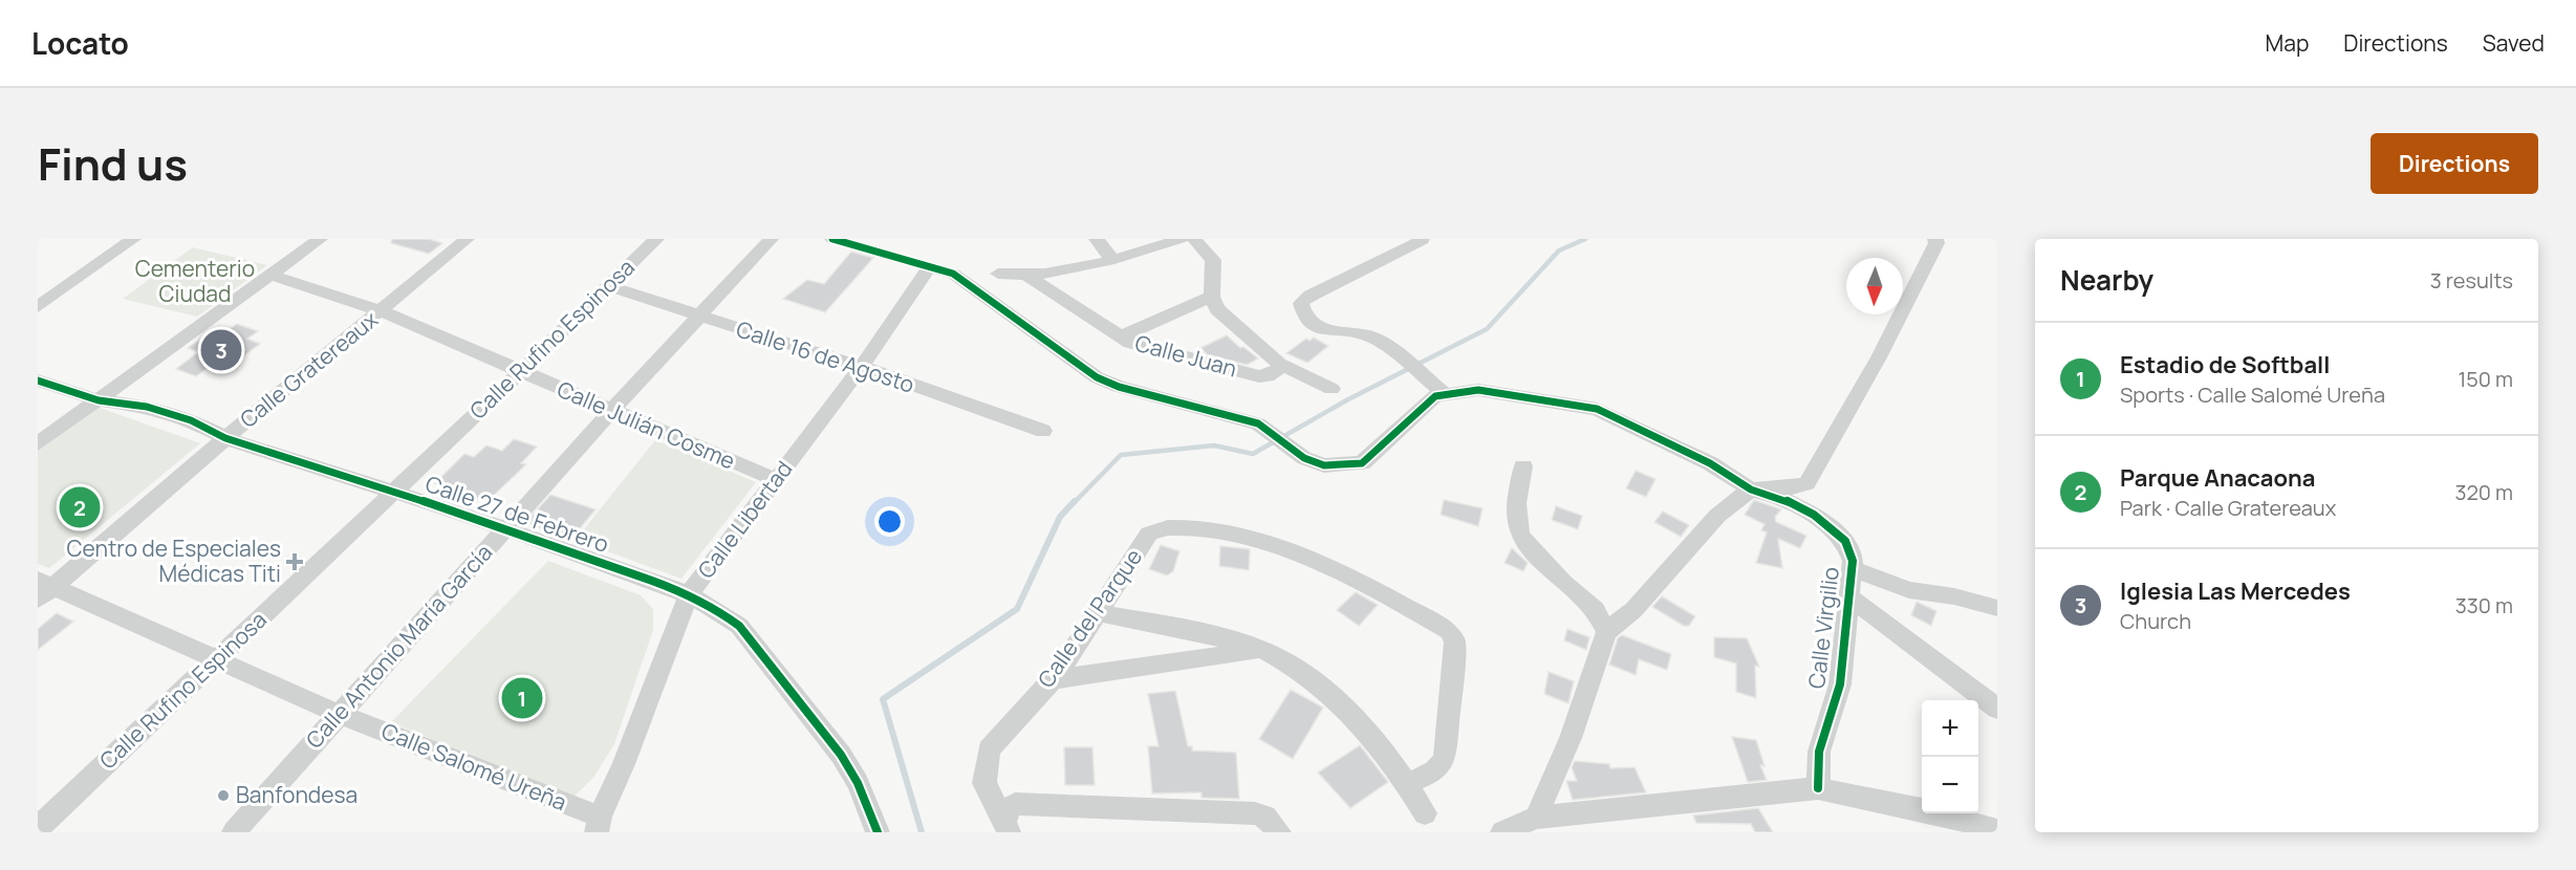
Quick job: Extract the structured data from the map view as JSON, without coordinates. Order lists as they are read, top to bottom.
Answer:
{
  "streets": {
    "street": [
      "Calle Rufino Espinosa",
      "Calle Juan",
      "Calle 16 de Agosto",
      "Calle Gratereaux",
      "Calle Julián Cosme",
      "Calle 27 de Febrero",
      "Calle Libertad",
      "Calle del Parque",
      "Calle Virgilio",
      "Calle Antonio María García",
      "Calle Salomé Ureña"
    ]
  },
  "crossings": [
    ["Calle Rufino Espinosa", "Calle 16 de Agosto"],
    ["Calle Rufino Espinosa", "Calle Julián Cosme"],
    ["Calle Rufino Espinosa", "Calle 27 de Febrero"],
    ["Calle Rufino Espinosa", "Calle Salomé Ureña"],
    ["Calle 16 de Agosto", "Calle Libertad"],
    ["Calle 16 de Agosto", "Calle Antonio María García"],
    ["Calle Gratereaux", "Calle Julián Cosme"],
    ["Calle Gratereaux", "Calle 27 de Febrero"],
    ["Calle Gratereaux", "Calle Salomé Ureña"],
    ["Calle Julián Cosme", "Calle Libertad"],
    ["Calle Julián Cosme", "Calle Antonio María García"],
    ["Calle 27 de Febrero", "Calle Libertad"],
    ["Calle 27 de Febrero", "Calle Antonio María García"],
    ["Calle Libertad", "Calle Salomé Ureña"],
    ["Calle Antonio María García", "Calle Salomé Ureña"]
  ],
  "parks": ["Cementerio Ciudad"],
  "places": {
    "health": ["Centro de Especiales Médicas Titi"],
    "other": ["Banfondesa"]
  },
  "north": "bottom",
  "page": {
    "header": "Locato",
    "nav": ["Map", "Directions", "Saved"],
    "title": "Find us",
    "buttons": "Directions",
    "heading": ["Nearby", "3 results"],
    "list": [
      {
        "mark": "1",
        "name": "Estadio de Softball",
        "note": "Sports · Calle Salomé Ureña",
        "value": "150 m"
      },
      {
        "mark": "2",
        "name": "Parque Anacaona",
        "note": "Park · Calle Gratereaux",
        "value": "320 m"
      },
      {
        "mark": "3",
        "name": "Iglesia Las Mercedes",
        "note": "Church",
        "value": "330 m"
      }
    ],
    "pins": ["3", "2", "1"],
    "map_buttons": ["+", "−"]
  }
}
